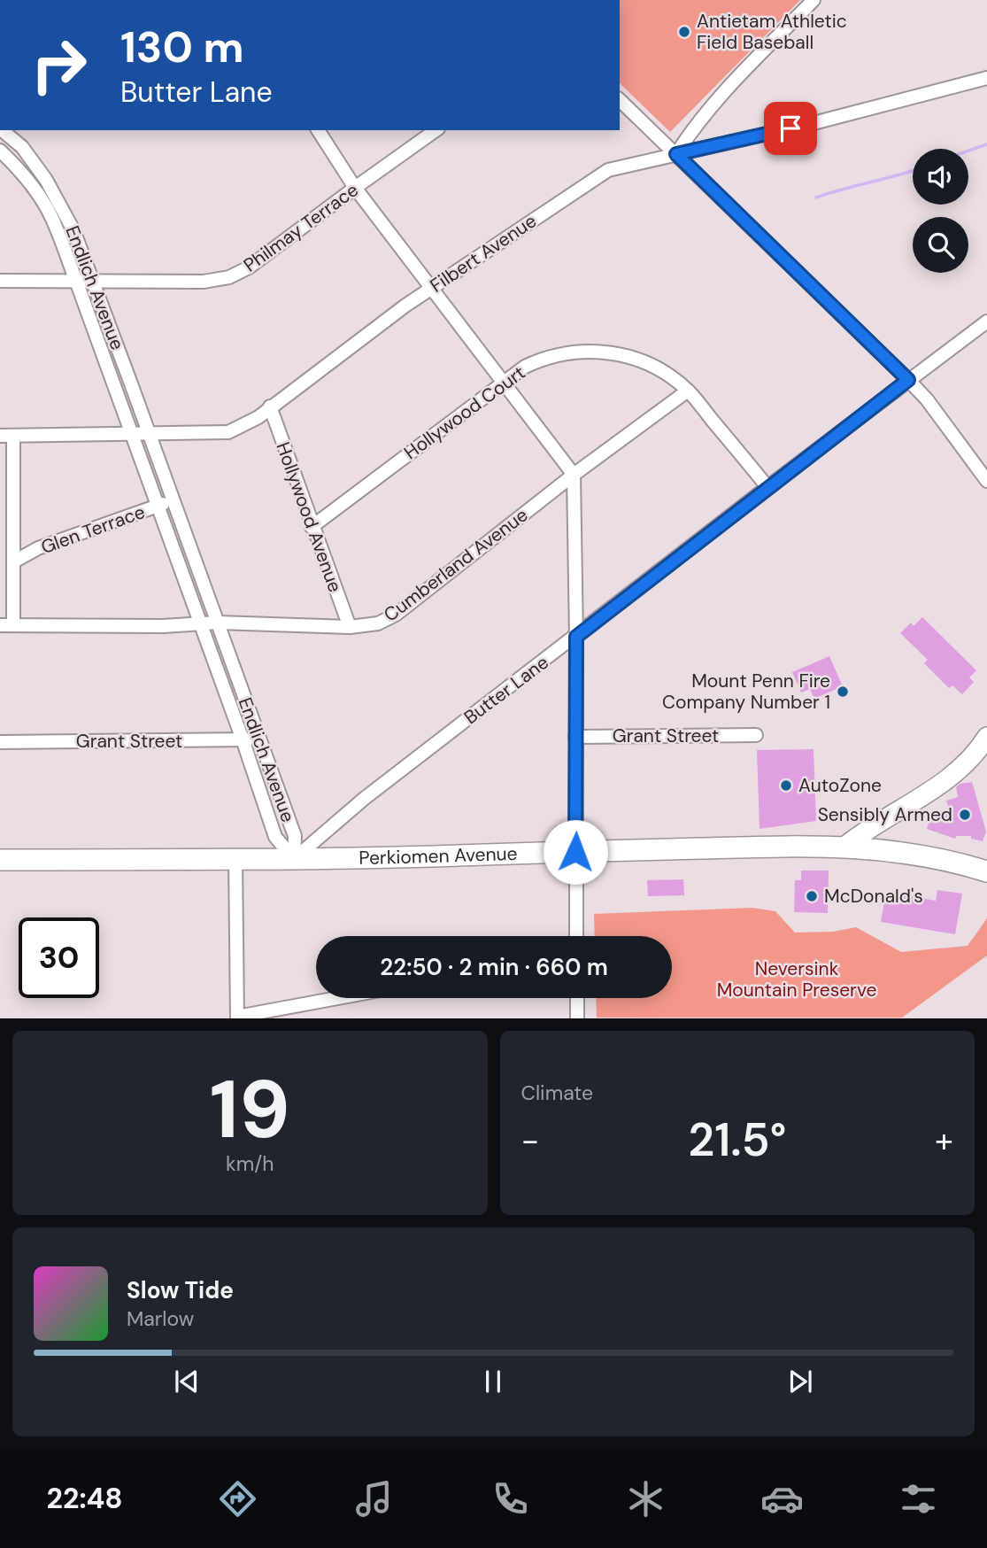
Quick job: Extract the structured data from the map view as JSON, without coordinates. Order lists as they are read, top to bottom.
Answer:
{
  "streets": {
    "main road": ["Perkiomen Avenue"],
    "street": [
      "Philmay Terrace",
      "Filbert Avenue",
      "Endlich Avenue",
      "Hollywood Court",
      "Hollywood Avenue",
      "Glen Terrace",
      "Cumberland Avenue",
      "Butter Lane",
      "Grant Street"
    ]
  },
  "crossings": [
    ["Philmay Terrace", "Endlich Avenue"],
    ["Filbert Avenue", "Endlich Avenue"],
    ["Filbert Avenue", "Hollywood Avenue"],
    ["Endlich Avenue", "Glen Terrace"],
    ["Endlich Avenue", "Cumberland Avenue"],
    ["Endlich Avenue", "Butter Lane"],
    ["Endlich Avenue", "Grant Street"],
    ["Endlich Avenue", "Perkiomen Avenue"],
    ["Hollywood Court", "Hollywood Avenue"],
    ["Hollywood Court", "Cumberland Avenue"],
    ["Hollywood Court", "Butter Lane"],
    ["Hollywood Avenue", "Cumberland Avenue"],
    ["Butter Lane", "Perkiomen Avenue"]
  ],
  "parks": ["Neversink Mountain Preserve"],
  "places": [
    "Antietam Athletic Field Baseball",
    "Mount Penn Fire Company Number 1",
    "AutoZone",
    "Sensibly Armed",
    "McDonald's"
  ],
  "page": {
    "turn": ["130 m", "Butter Lane"],
    "limit": "30",
    "trip": "22:50 · 2 min · 660 m",
    "tile": [
      ["19", "km/h"],
      "Climate"
    ],
    "heat": ["−", "21.5°", "+"],
    "song": ["Slow Tide", "Marlow"],
    "tabs": "22:48"
  }
}
